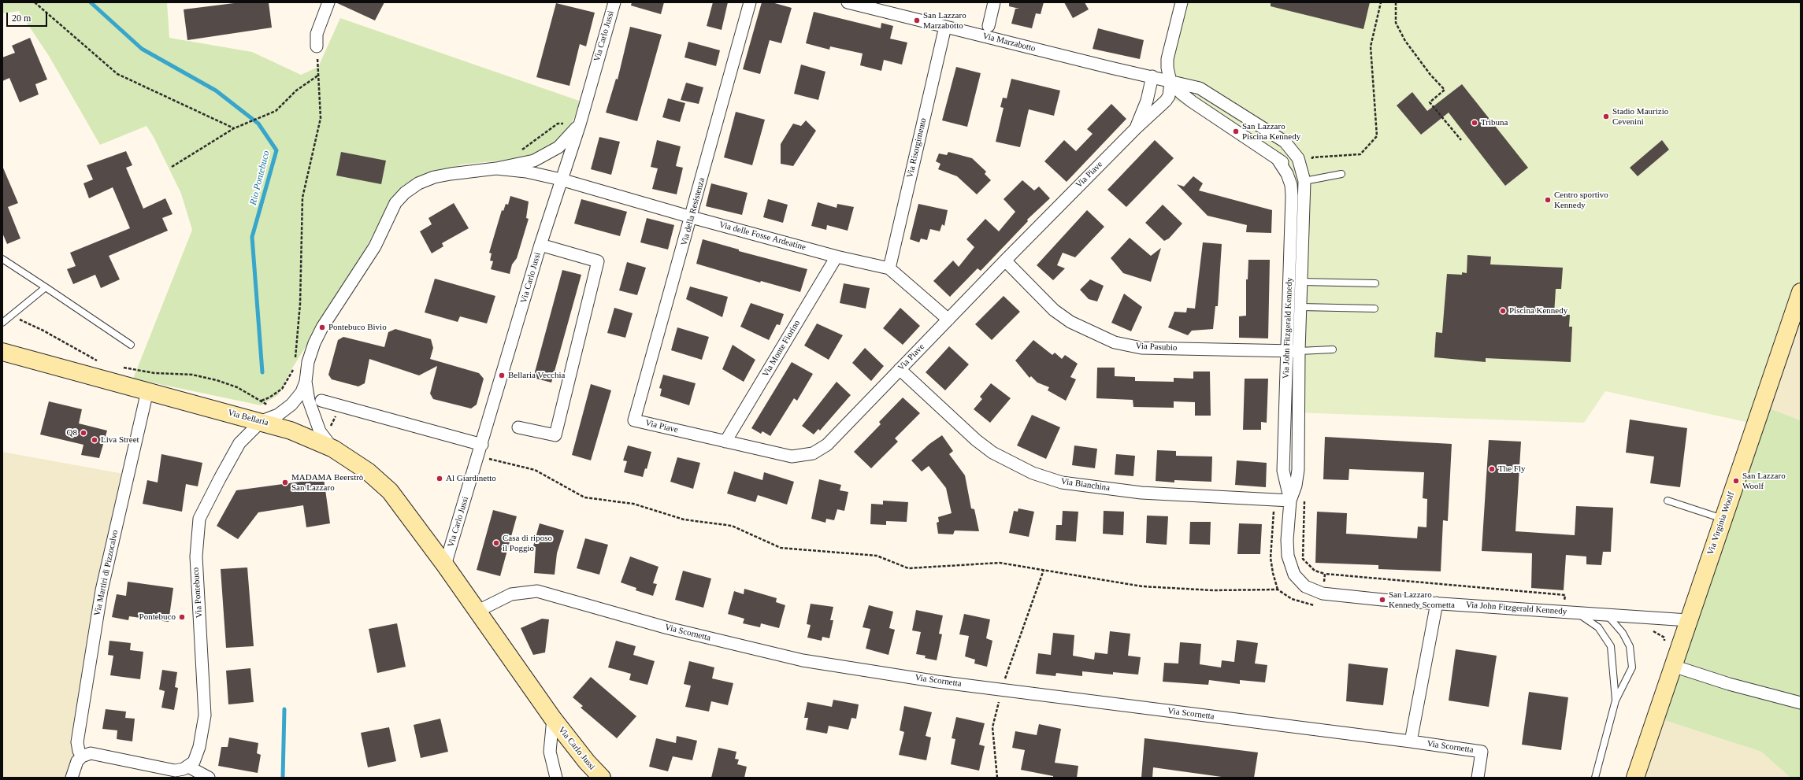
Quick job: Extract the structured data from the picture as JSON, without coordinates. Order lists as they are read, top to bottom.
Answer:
{
  "streets": {
    "street": [
      "Via Carlo Jussi",
      "Via Marzabotto",
      "Via Risorgimento",
      "Via Piave",
      "Via della Resistenza",
      "Via delle Fosse Ardeatine",
      "Via John Fitzgerald Kennedy",
      "Via Pasubio",
      "Via Monte Fiorino",
      "Via Bellaria",
      "Via Bianchina",
      "Via Virginia Woolf",
      "Via Martiri di Pizzocalvo",
      "Via Pontebuco",
      "Via Scornetta"
    ]
  },
  "crossings": [
    ["Via Carlo Jussi", "Via delle Fosse Ardeatine"],
    ["Via Carlo Jussi", "Via Bellaria"],
    ["Via Carlo Jussi", "Via Pontebuco"],
    ["Via Carlo Jussi", "Via Scornetta"],
    ["Via Marzabotto", "Via Risorgimento"],
    ["Via Marzabotto", "Via Piave"],
    ["Via Marzabotto", "Via John Fitzgerald Kennedy"],
    ["Via Risorgimento", "Via delle Fosse Ardeatine"],
    ["Via Piave", "Via della Resistenza"],
    ["Via Piave", "Via delle Fosse Ardeatine"],
    ["Via Piave", "Via John Fitzgerald Kennedy"],
    ["Via Piave", "Via Pasubio"],
    ["Via Piave", "Via Monte Fiorino"],
    ["Via Piave", "Via Bianchina"],
    ["Via della Resistenza", "Via delle Fosse Ardeatine"],
    ["Via delle Fosse Ardeatine", "Via Monte Fiorino"],
    ["Via John Fitzgerald Kennedy", "Via Pasubio"],
    ["Via John Fitzgerald Kennedy", "Via Bianchina"],
    ["Via John Fitzgerald Kennedy", "Via Virginia Woolf"],
    ["Via Bellaria", "Via Martiri di Pizzocalvo"],
    ["Via Bellaria", "Via Pontebuco"]
  ],
  "water": ["Rio Pontebuco"],
  "places": [
    "San Lazzaro Marzabotto",
    "Stadio Maurizio Cevenini",
    "Tribuna",
    "San Lazzaro Piscina Kennedy",
    "Centro sportivo Kennedy",
    "Piscina Kennedy",
    "Pontebuco Bivio",
    "Bellaria Vecchia",
    "Q8",
    "Liva Street",
    "The Fly",
    "Al Giardinetto",
    "San Lazzaro Woolf",
    "MADAMA Beerstrò San Lazzaro",
    "Casa di riposo il Poggio",
    "San Lazzaro Kennedy Scornetta",
    "Pontebuco"
  ],
  "scale_bar": "20 m"
}
